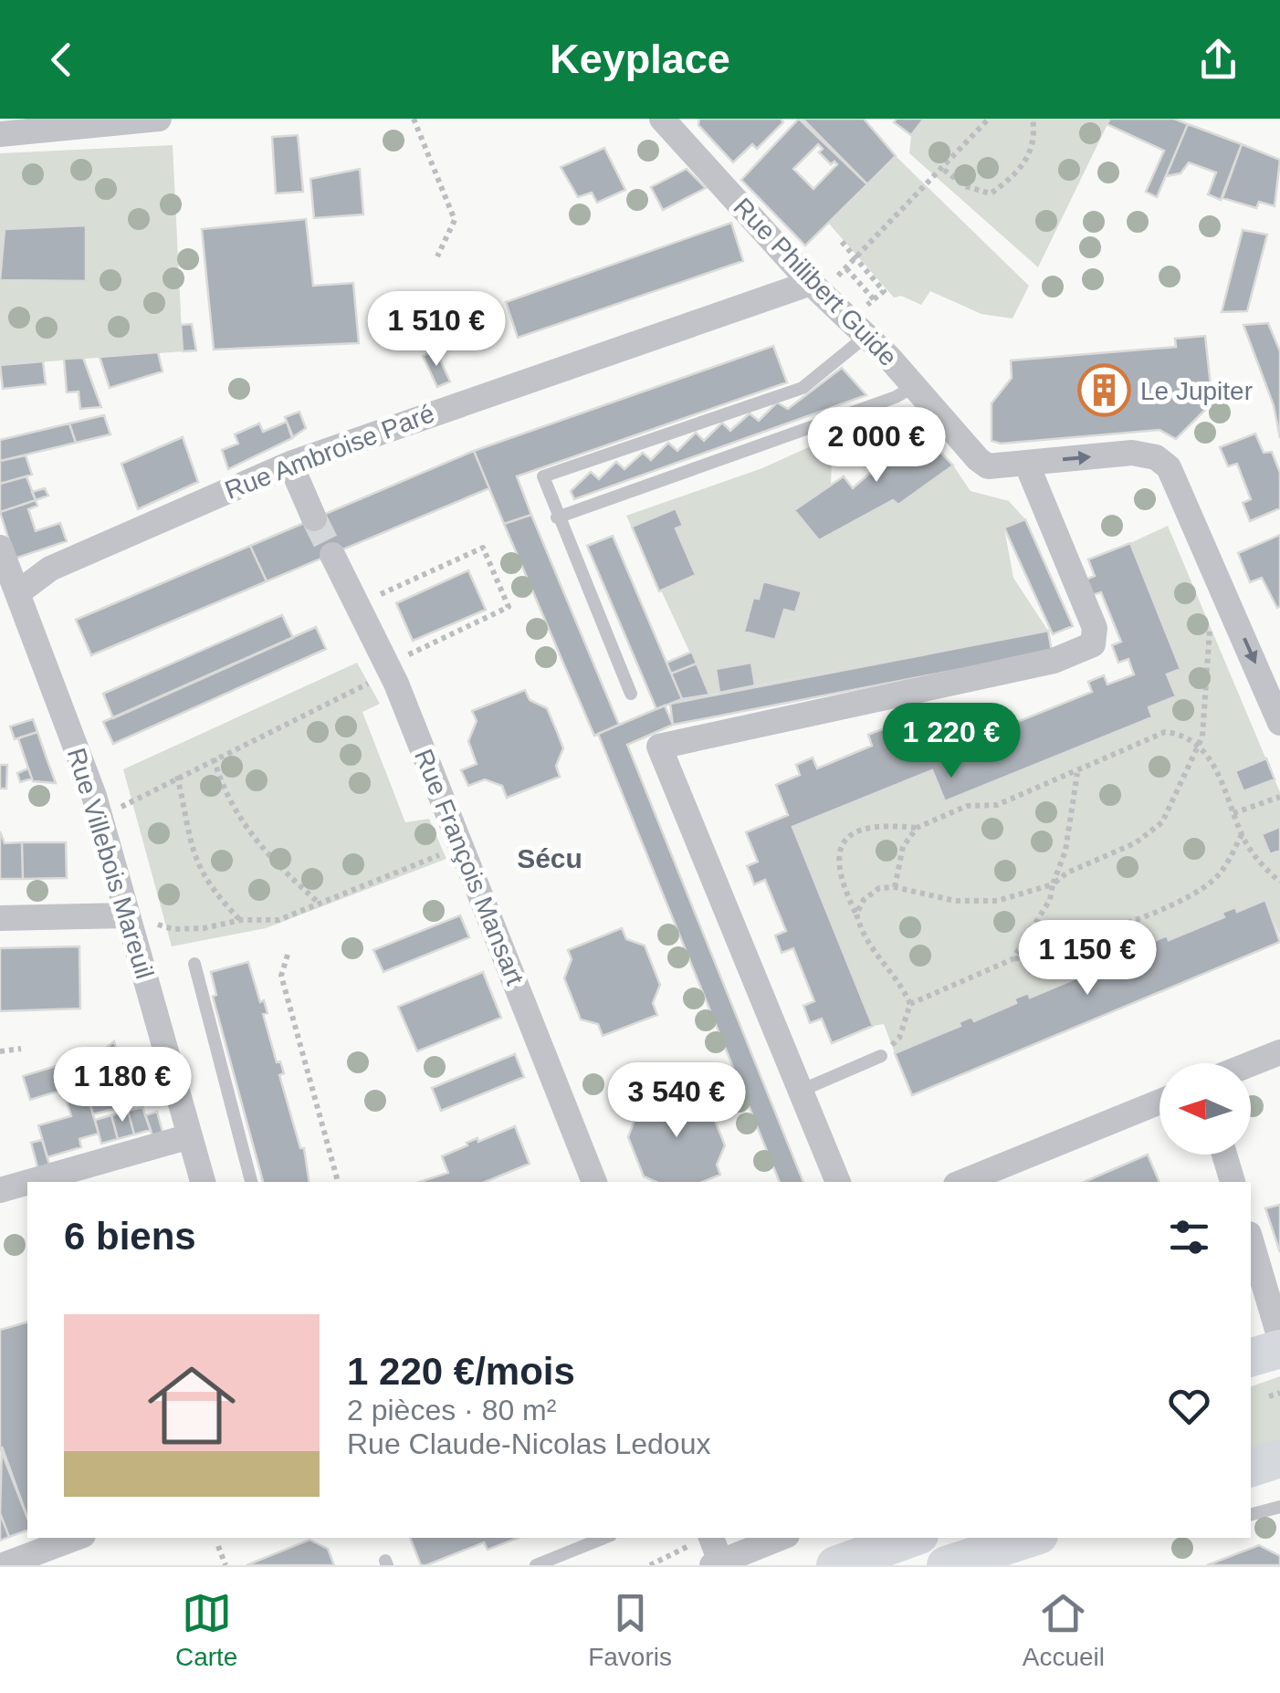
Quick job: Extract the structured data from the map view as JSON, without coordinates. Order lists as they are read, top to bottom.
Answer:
{
  "streets": {
    "street": [
      "Rue Philibert Guide",
      "Rue Ambroise Paré",
      "Rue Villebois Mareuil",
      "Rue François Mansart"
    ]
  },
  "crossings": [
    ["Rue Philibert Guide", "Rue Ambroise Paré"],
    ["Rue Ambroise Paré", "Rue Villebois Mareuil"]
  ],
  "one_way": ["Rue Philibert Guide"],
  "districts": ["Sécu"],
  "places": {
    "building": ["Le Jupiter"]
  },
  "north": "left",
  "page": {
    "header": "Keyplace",
    "price": [
      "1 510 €",
      "2 000 €",
      "1 220 €",
      "1 150 €",
      "1 180 €",
      "3 540 €"
    ],
    "heading": "6 biens",
    "list": [
      {
        "name": "1 220 €/mois",
        "note": "2 pièces · 80 m² · Rue Claude-Nicolas Ledoux"
      }
    ],
    "tabs": ["Carte", "Favoris", "Accueil"]
  }
}
